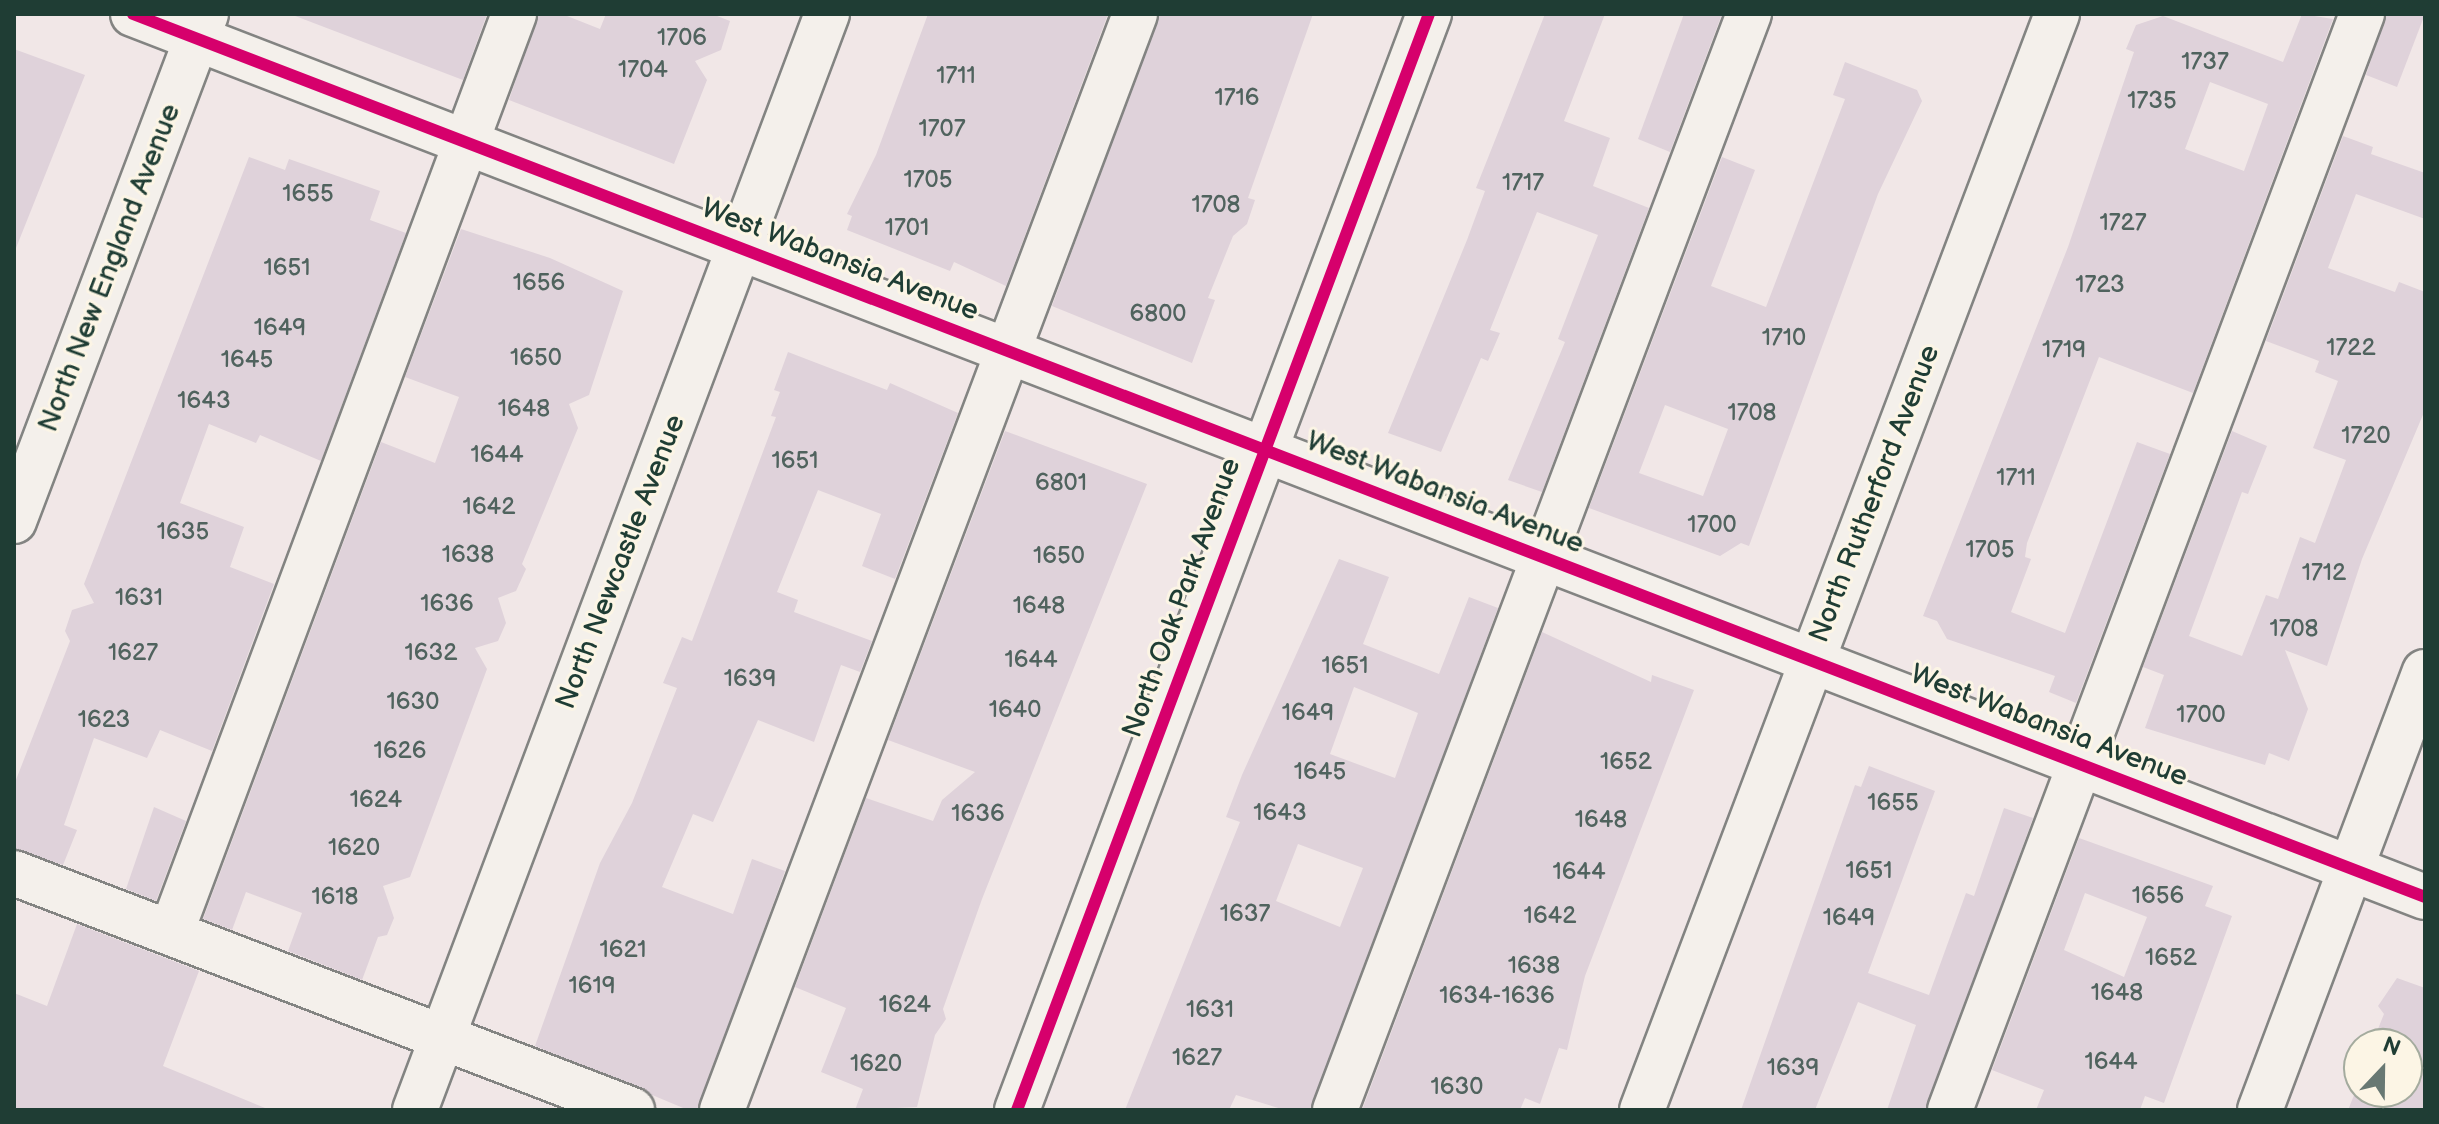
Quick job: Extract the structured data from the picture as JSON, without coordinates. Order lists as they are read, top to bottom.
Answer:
{
  "streets": {
    "street": [
      "West Wabansia Avenue",
      "North New England Avenue",
      "North Rutherford Avenue",
      "North Newcastle Avenue",
      "North Oak Park Avenue"
    ]
  },
  "crossings": [
    ["West Wabansia Avenue", "North New England Avenue"],
    ["West Wabansia Avenue", "North Rutherford Avenue"],
    ["West Wabansia Avenue", "North Newcastle Avenue"],
    ["West Wabansia Avenue", "North Oak Park Avenue"]
  ],
  "house_numbers": [
    "1706",
    "1737",
    "1704",
    "1711",
    "1716",
    "1735",
    "1707",
    "1705",
    "1717",
    "1655",
    "1708",
    "1727",
    "1701",
    "1651",
    "1656",
    "1723",
    "6800",
    "1649",
    "1710",
    "1722",
    "1719",
    "1650",
    "1645",
    "1643",
    "1648",
    "1708",
    "1720",
    "1644",
    "1651",
    "1711",
    "6801",
    "1642",
    "1700",
    "1635",
    "1705",
    "1638",
    "1650",
    "1712",
    "1631",
    "1636",
    "1648",
    "1708",
    "1627",
    "1632",
    "1644",
    "1651",
    "1639",
    "1630",
    "1640",
    "1649",
    "1700",
    "1623",
    "1626",
    "1652",
    "1645",
    "1624",
    "1655",
    "1643",
    "1636",
    "1648",
    "1620",
    "1651",
    "1644",
    "1656",
    "1618",
    "1637",
    "1642",
    "1649",
    "1621",
    "1652",
    "1638",
    "1619",
    "1648",
    "1634-1636",
    "1624",
    "1631",
    "1627",
    "1644",
    "1620",
    "1639",
    "1630"
  ],
  "north": "top"
}
